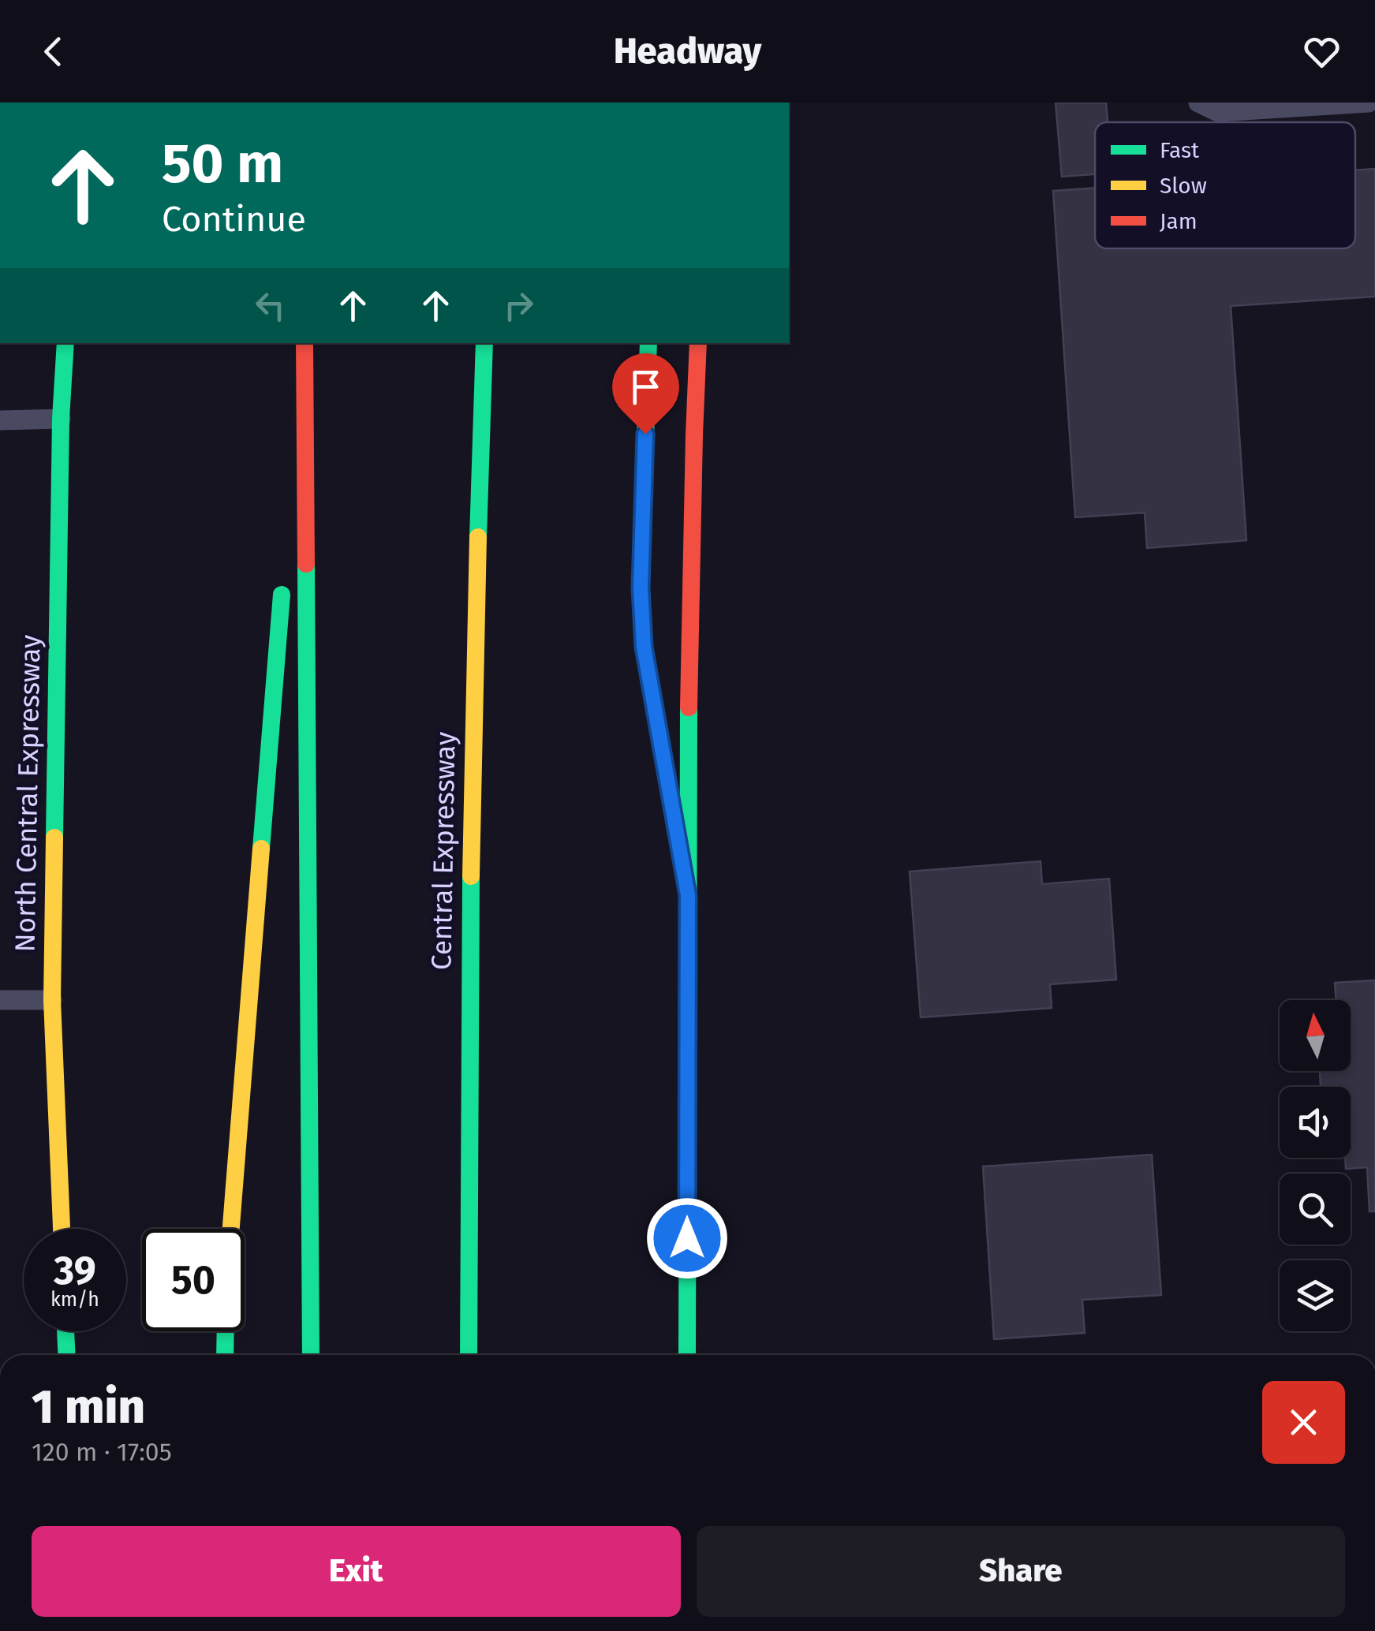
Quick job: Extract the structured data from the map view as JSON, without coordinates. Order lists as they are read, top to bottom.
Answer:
{
  "streets": {
    "main road": ["North Central Expressway", "Central Expressway"]
  },
  "legend": ["Fast", "Slow", "Jam"],
  "north": "top",
  "page": {
    "header": "Headway",
    "turn": ["50 m", "Continue"],
    "speed": "39 km/h",
    "limit": "50",
    "heading": ["1 min", "120 m · 17:05"],
    "buttons": ["Exit", "Share"]
  }
}
